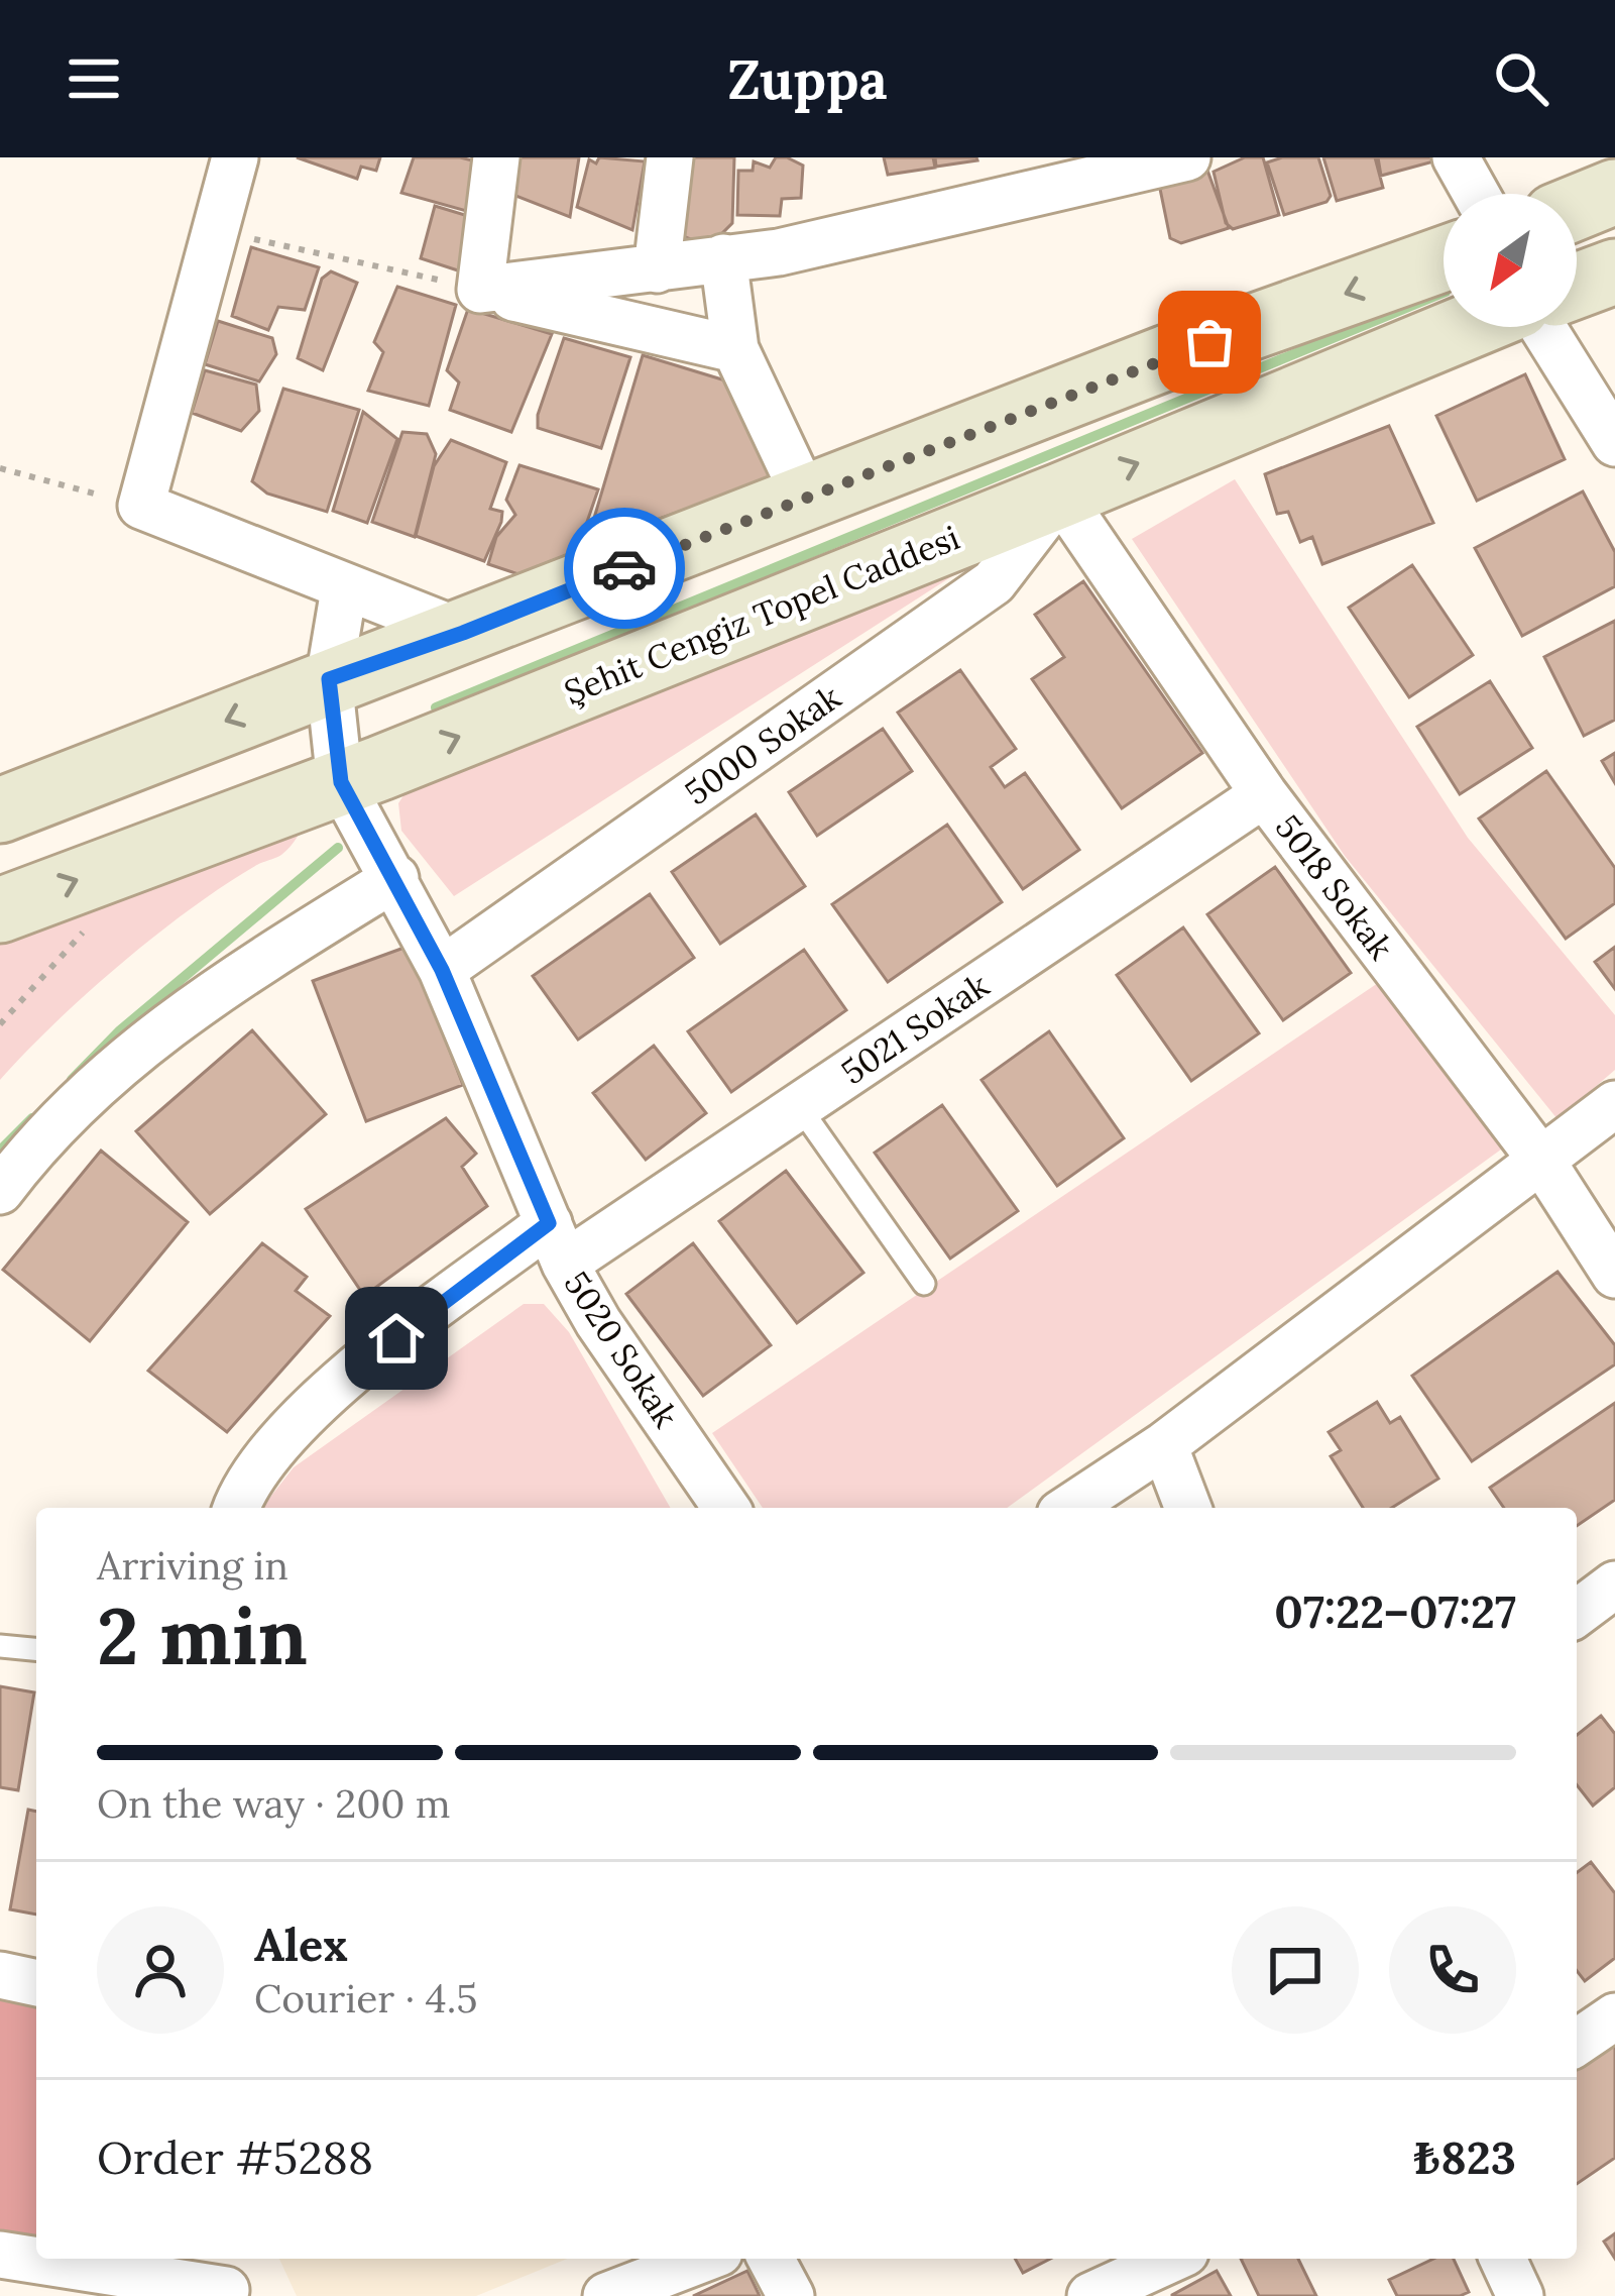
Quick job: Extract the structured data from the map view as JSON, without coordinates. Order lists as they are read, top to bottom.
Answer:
{
  "streets": {
    "main road": ["Şehit Cengiz Topel Caddesi"],
    "street": [
      "5000 Sokak",
      "5018 Sokak",
      "5021 Sokak",
      "5020 Sokak"
    ]
  },
  "crossings": [
    ["Şehit Cengiz Topel Caddesi", "5000 Sokak"],
    ["Şehit Cengiz Topel Caddesi", "5018 Sokak"],
    ["Şehit Cengiz Topel Caddesi", "5020 Sokak"],
    ["5000 Sokak", "5018 Sokak"],
    ["5000 Sokak", "5020 Sokak"],
    ["5018 Sokak", "5021 Sokak"],
    ["5021 Sokak", "5020 Sokak"]
  ],
  "north": "bottom left",
  "page": {
    "header": "Zuppa",
    "heading": ["2 min", "Arriving in", "07:22–07:27"],
    "panel": [
      "Alex",
      "Courier · 4.5",
      "Order #5288",
      "₺823"
    ],
    "bar": "On the way · 200 m"
  }
}
